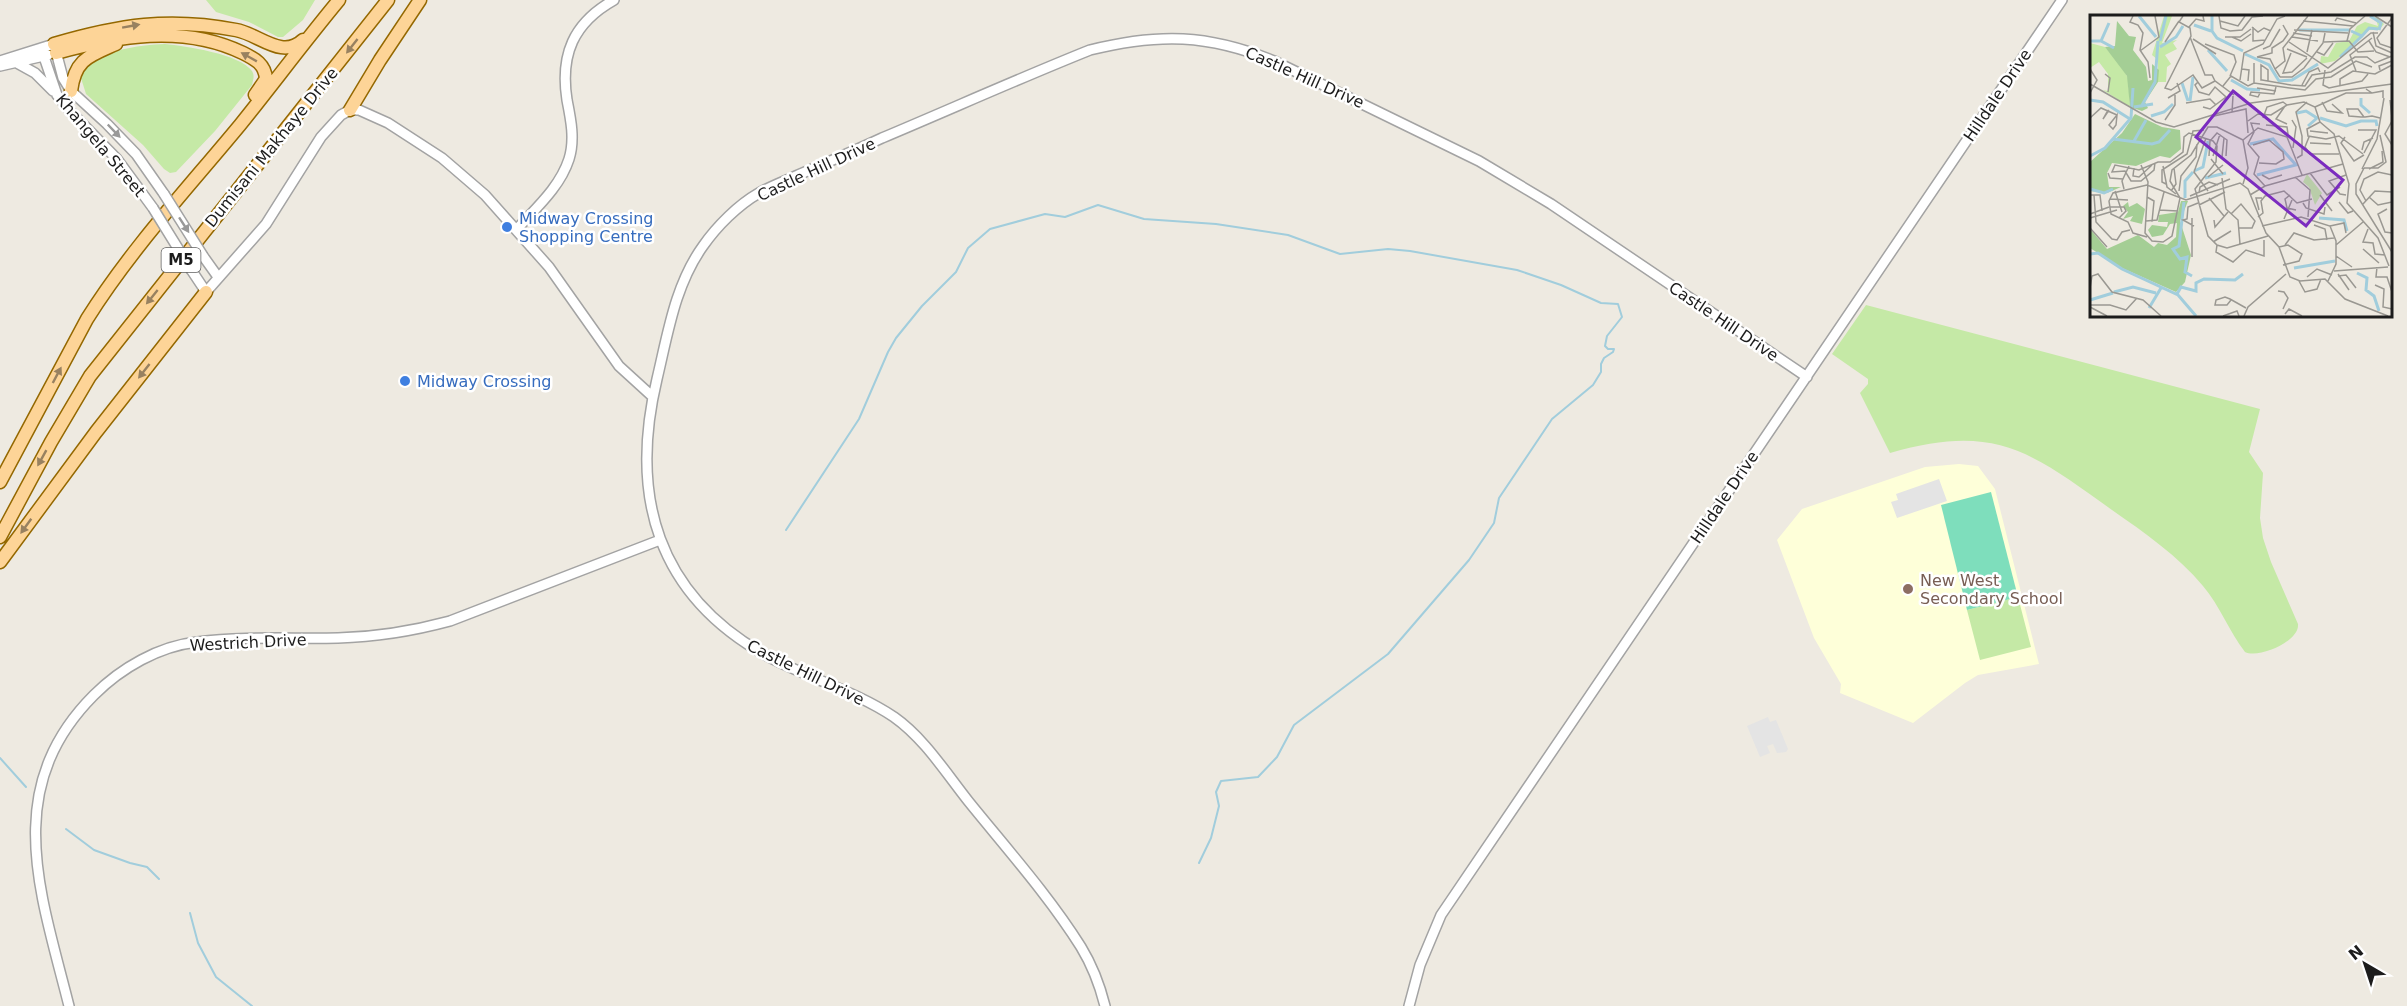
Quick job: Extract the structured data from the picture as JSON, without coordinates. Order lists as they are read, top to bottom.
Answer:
{
  "streets": {
    "main road": ["Dumisani Makhaye Drive", "M5"],
    "street": [
      "Castle Hill Drive",
      "Hilldale Drive",
      "Khangela Street",
      "Westrich Drive"
    ]
  },
  "crossings": [
    ["Castle Hill Drive", "Hilldale Drive"],
    ["Castle Hill Drive", "Westrich Drive"]
  ],
  "places": ["Midway Crossing Shopping Centre", "Midway Crossing", "New West Secondary School"],
  "north": "top left"
}
